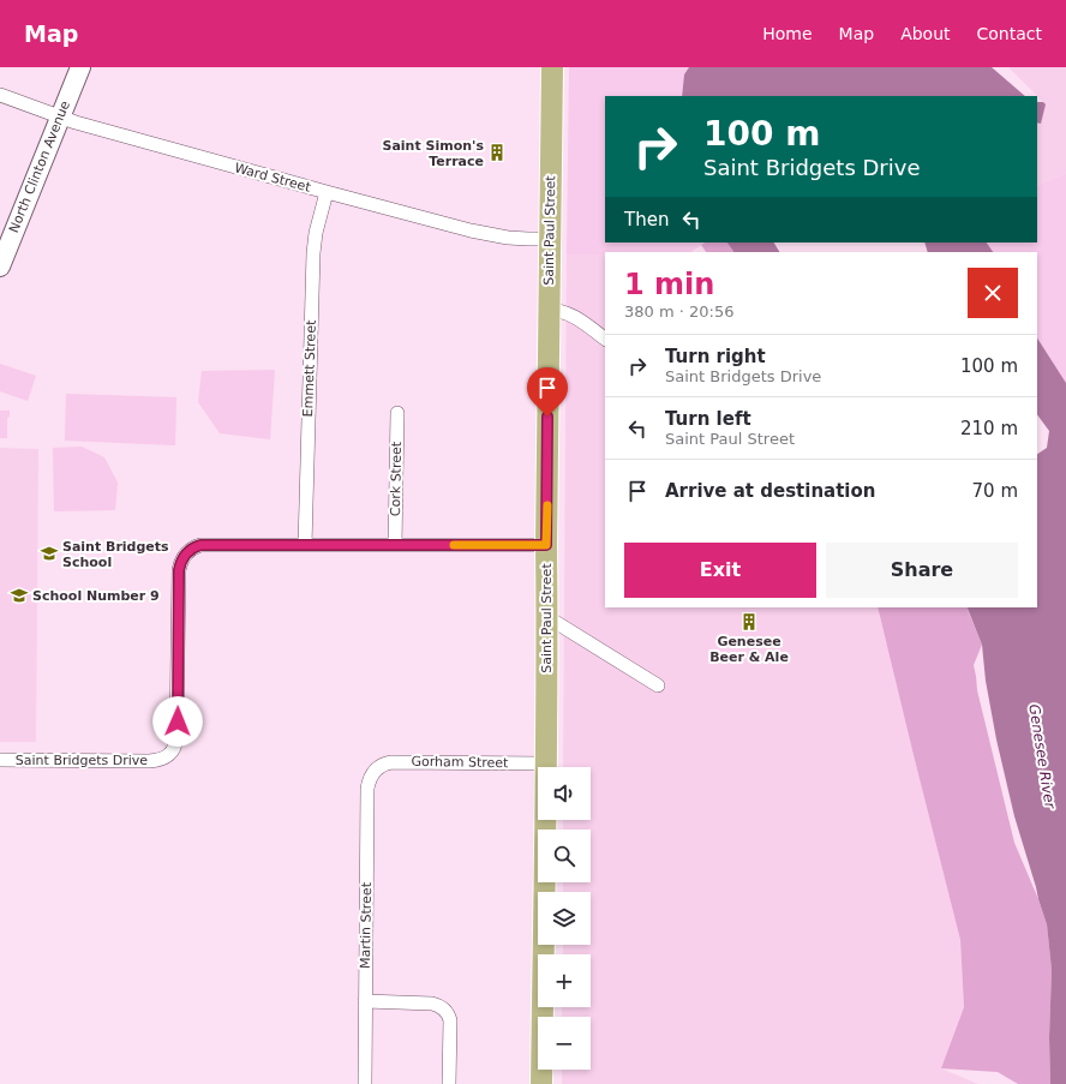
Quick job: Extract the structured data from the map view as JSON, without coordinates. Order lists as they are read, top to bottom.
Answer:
{
  "streets": {
    "main road": ["North Clinton Avenue", "Saint Paul Street"],
    "street": [
      "Ward Street",
      "Emmett Street",
      "Cork Street",
      "Saint Bridgets Drive",
      "Gorham Street",
      "Martin Street"
    ]
  },
  "crossings": [
    ["North Clinton Avenue", "Ward Street"],
    ["Ward Street", "Saint Paul Street"],
    ["Ward Street", "Emmett Street"],
    ["Saint Paul Street", "Saint Bridgets Drive"],
    ["Saint Paul Street", "Gorham Street"],
    ["Emmett Street", "Saint Bridgets Drive"],
    ["Cork Street", "Saint Bridgets Drive"],
    ["Gorham Street", "Martin Street"]
  ],
  "water": ["Genesee River"],
  "places": {
    "building": ["Saint Simon's Terrace", "Genesee Beer & Ale"],
    "school or university": ["Saint Bridgets School", "School Number 9"]
  },
  "page": {
    "header": "Map",
    "nav": [
      "Home",
      "Map",
      "About",
      "Contact"
    ],
    "turn": ["100 m", "Saint Bridgets Drive"],
    "then": "Then",
    "heading": ["1 min", "380 m · 20:56"],
    "list": [
      {
        "name": "Turn right",
        "note": "Saint Bridgets Drive",
        "value": "100 m"
      },
      {
        "name": "Turn left",
        "note": "Saint Paul Street",
        "value": "210 m"
      },
      {
        "name": "Arrive at destination",
        "value": "70 m"
      }
    ],
    "buttons": ["Exit", "Share"],
    "map_buttons": ["+", "−"]
  }
}
